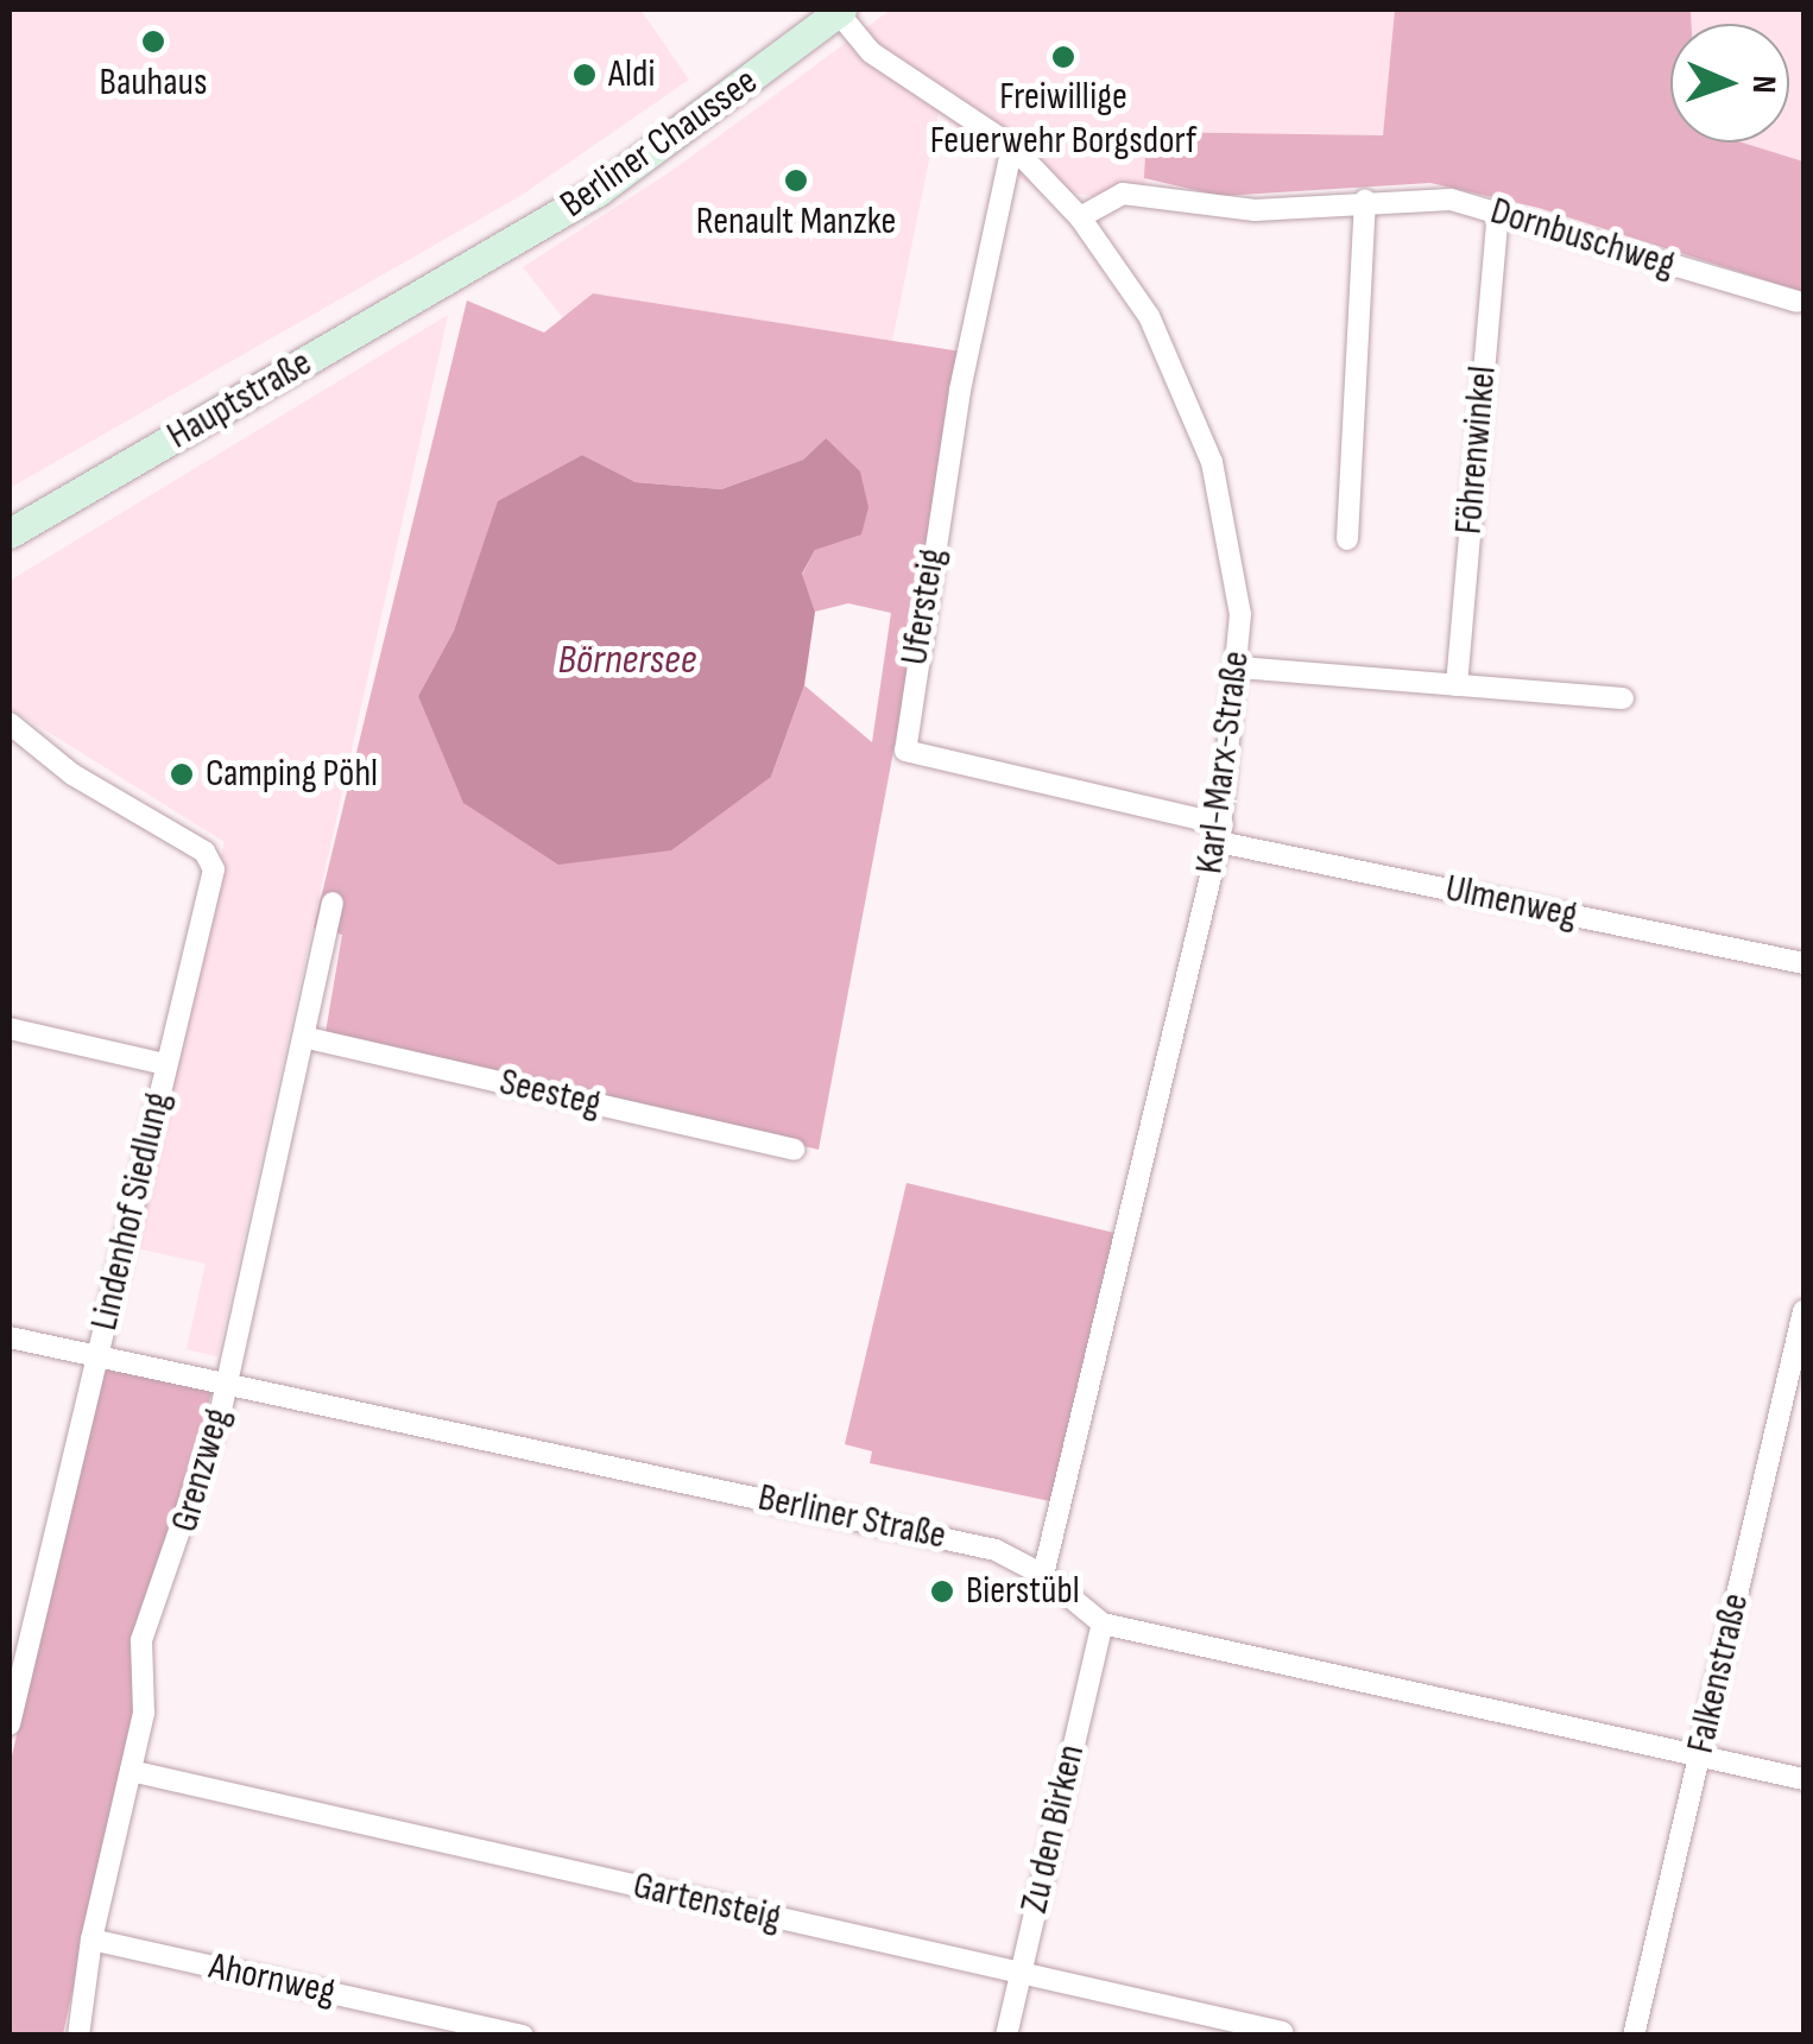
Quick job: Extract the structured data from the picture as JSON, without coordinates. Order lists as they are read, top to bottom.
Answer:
{
  "streets": {
    "main road": ["Berliner Chaussee", "Hauptstraße"],
    "street": [
      "Dornbuschweg",
      "Föhrenwinkel",
      "Ufersteig",
      "Karl-Marx-Straße",
      "Ulmenweg",
      "Seesteg",
      "Lindenhof Siedlung",
      "Grenzweg",
      "Berliner Straße",
      "Falkenstraße",
      "Zu den Birken",
      "Gartensteig",
      "Ahornweg"
    ]
  },
  "crossings": [
    ["Berliner Chaussee", "Hauptstraße"],
    ["Berliner Chaussee", "Karl-Marx-Straße"],
    ["Dornbuschweg", "Föhrenwinkel"],
    ["Dornbuschweg", "Karl-Marx-Straße"],
    ["Ufersteig", "Karl-Marx-Straße"],
    ["Ufersteig", "Ulmenweg"],
    ["Karl-Marx-Straße", "Ulmenweg"],
    ["Karl-Marx-Straße", "Berliner Straße"],
    ["Seesteg", "Grenzweg"],
    ["Lindenhof Siedlung", "Grenzweg"],
    ["Lindenhof Siedlung", "Berliner Straße"],
    ["Grenzweg", "Berliner Straße"],
    ["Grenzweg", "Gartensteig"],
    ["Grenzweg", "Ahornweg"],
    ["Berliner Straße", "Falkenstraße"],
    ["Berliner Straße", "Zu den Birken"],
    ["Zu den Birken", "Gartensteig"]
  ],
  "water": ["Börnersee"],
  "places": [
    "Bauhaus",
    "Freiwillige Feuerwehr Borgsdorf",
    "Aldi",
    "Renault Manzke",
    "Camping Pöhl",
    "Bierstübl"
  ],
  "north": "right"
}
